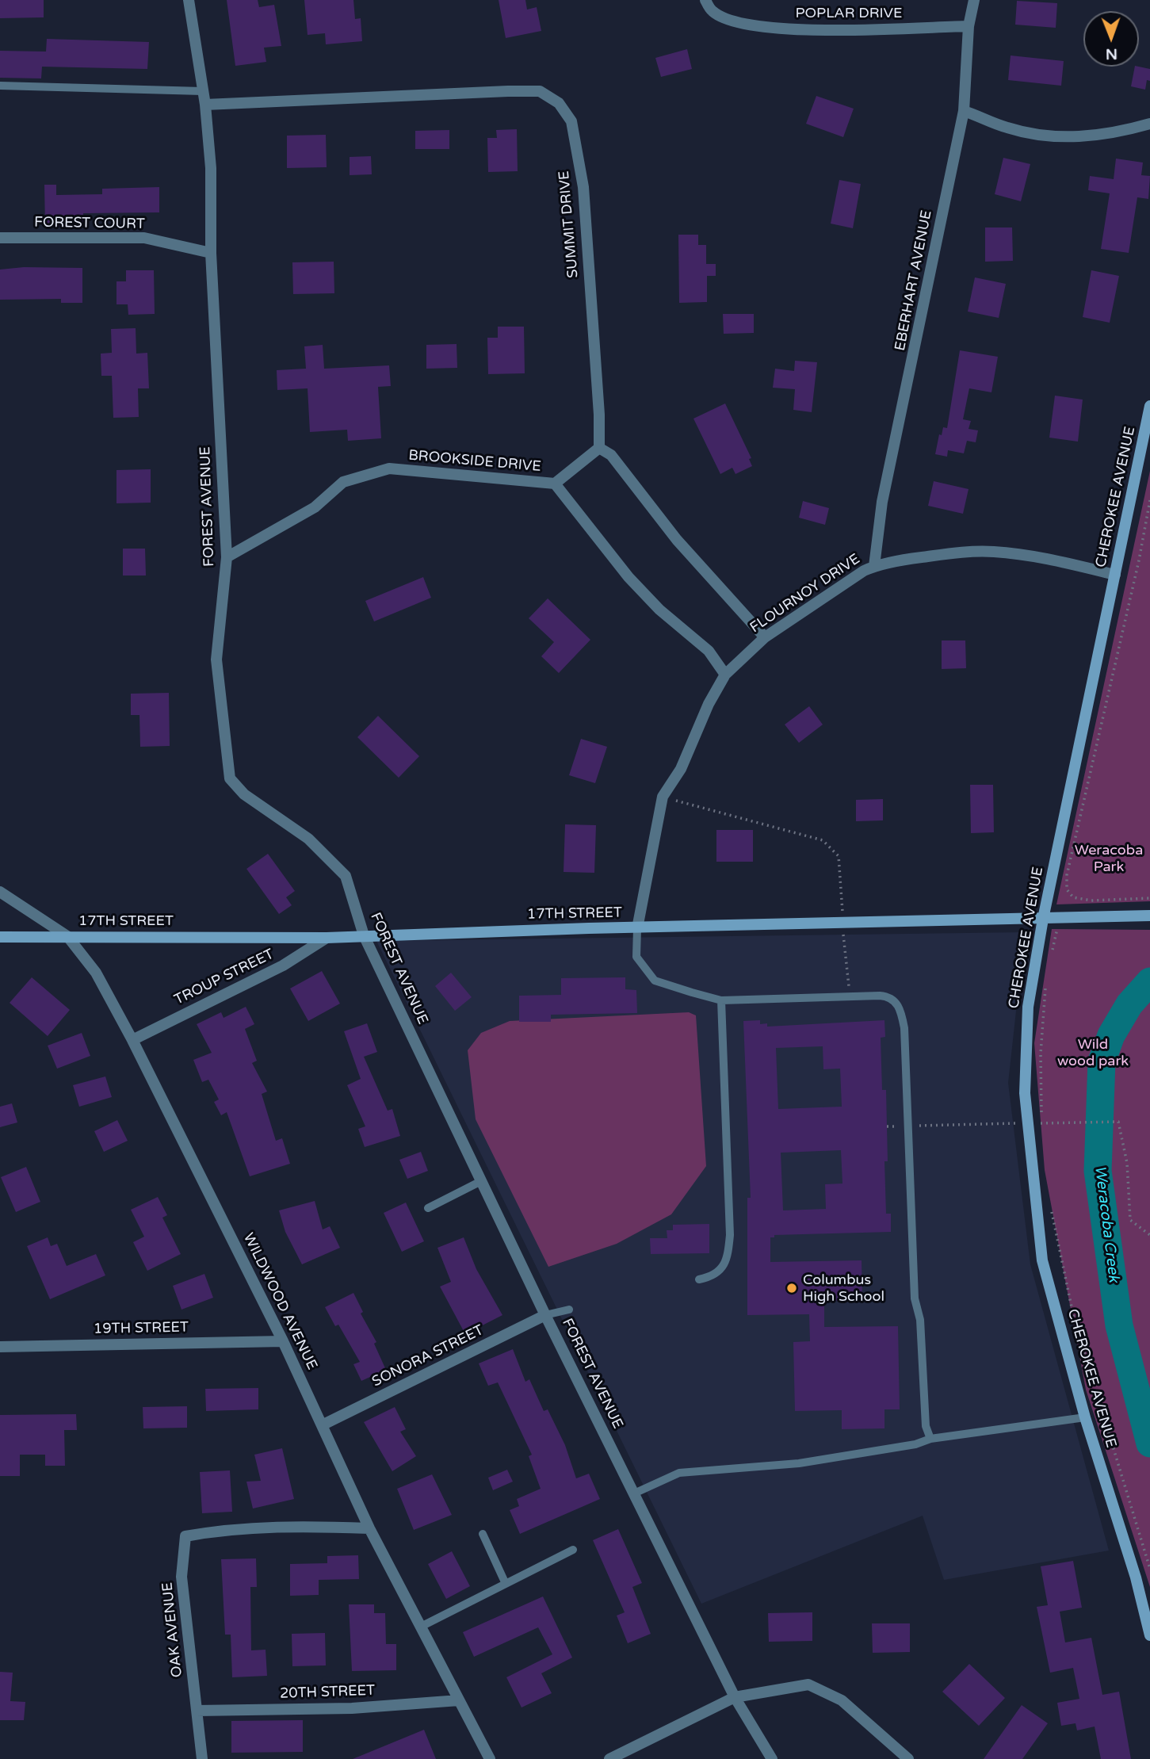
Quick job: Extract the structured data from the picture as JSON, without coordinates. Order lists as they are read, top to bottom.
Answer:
{
  "streets": {
    "street": [
      "POPLAR DRIVE",
      "FOREST COURT",
      "SUMMIT DRIVE",
      "EBERHART AVENUE",
      "BROOKSIDE DRIVE",
      "CHEROKEE AVENUE",
      "FOREST AVENUE",
      "FLOURNOY DRIVE",
      "17TH STREET",
      "TROUP STREET",
      "WILDWOOD AVENUE",
      "19TH STREET",
      "SONORA STREET",
      "OAK AVENUE",
      "20TH STREET"
    ]
  },
  "crossings": [
    ["POPLAR DRIVE", "EBERHART AVENUE"],
    ["FOREST COURT", "FOREST AVENUE"],
    ["SUMMIT DRIVE", "FOREST AVENUE"],
    ["EBERHART AVENUE", "FLOURNOY DRIVE"],
    ["BROOKSIDE DRIVE", "FOREST AVENUE"],
    ["BROOKSIDE DRIVE", "FLOURNOY DRIVE"],
    ["CHEROKEE AVENUE", "FLOURNOY DRIVE"],
    ["CHEROKEE AVENUE", "17TH STREET"],
    ["FOREST AVENUE", "17TH STREET"],
    ["FOREST AVENUE", "SONORA STREET"],
    ["FLOURNOY DRIVE", "17TH STREET"],
    ["17TH STREET", "TROUP STREET"],
    ["17TH STREET", "WILDWOOD AVENUE"],
    ["TROUP STREET", "WILDWOOD AVENUE"],
    ["WILDWOOD AVENUE", "19TH STREET"],
    ["WILDWOOD AVENUE", "SONORA STREET"],
    ["WILDWOOD AVENUE", "OAK AVENUE"],
    ["WILDWOOD AVENUE", "20TH STREET"],
    ["OAK AVENUE", "20TH STREET"]
  ],
  "water": ["Weracoba Creek"],
  "parks": ["Weracoba Park", "Wild wood park"],
  "places": ["Columbus High School"],
  "north": "bottom"
}
